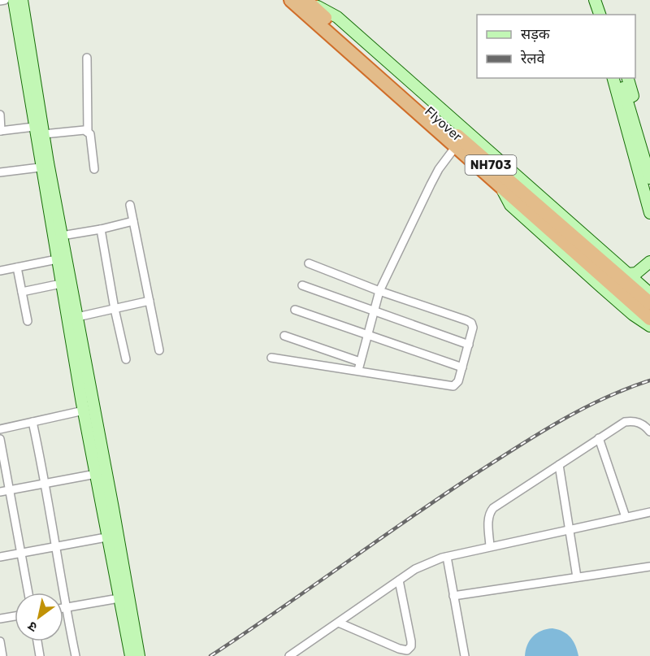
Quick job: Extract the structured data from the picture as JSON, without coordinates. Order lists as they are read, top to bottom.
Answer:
{
  "streets": {
    "highway": ["Flyover", "NH703"]
  },
  "legend": ["सड़क", "रेलवे"],
  "north": "bottom left"
}
